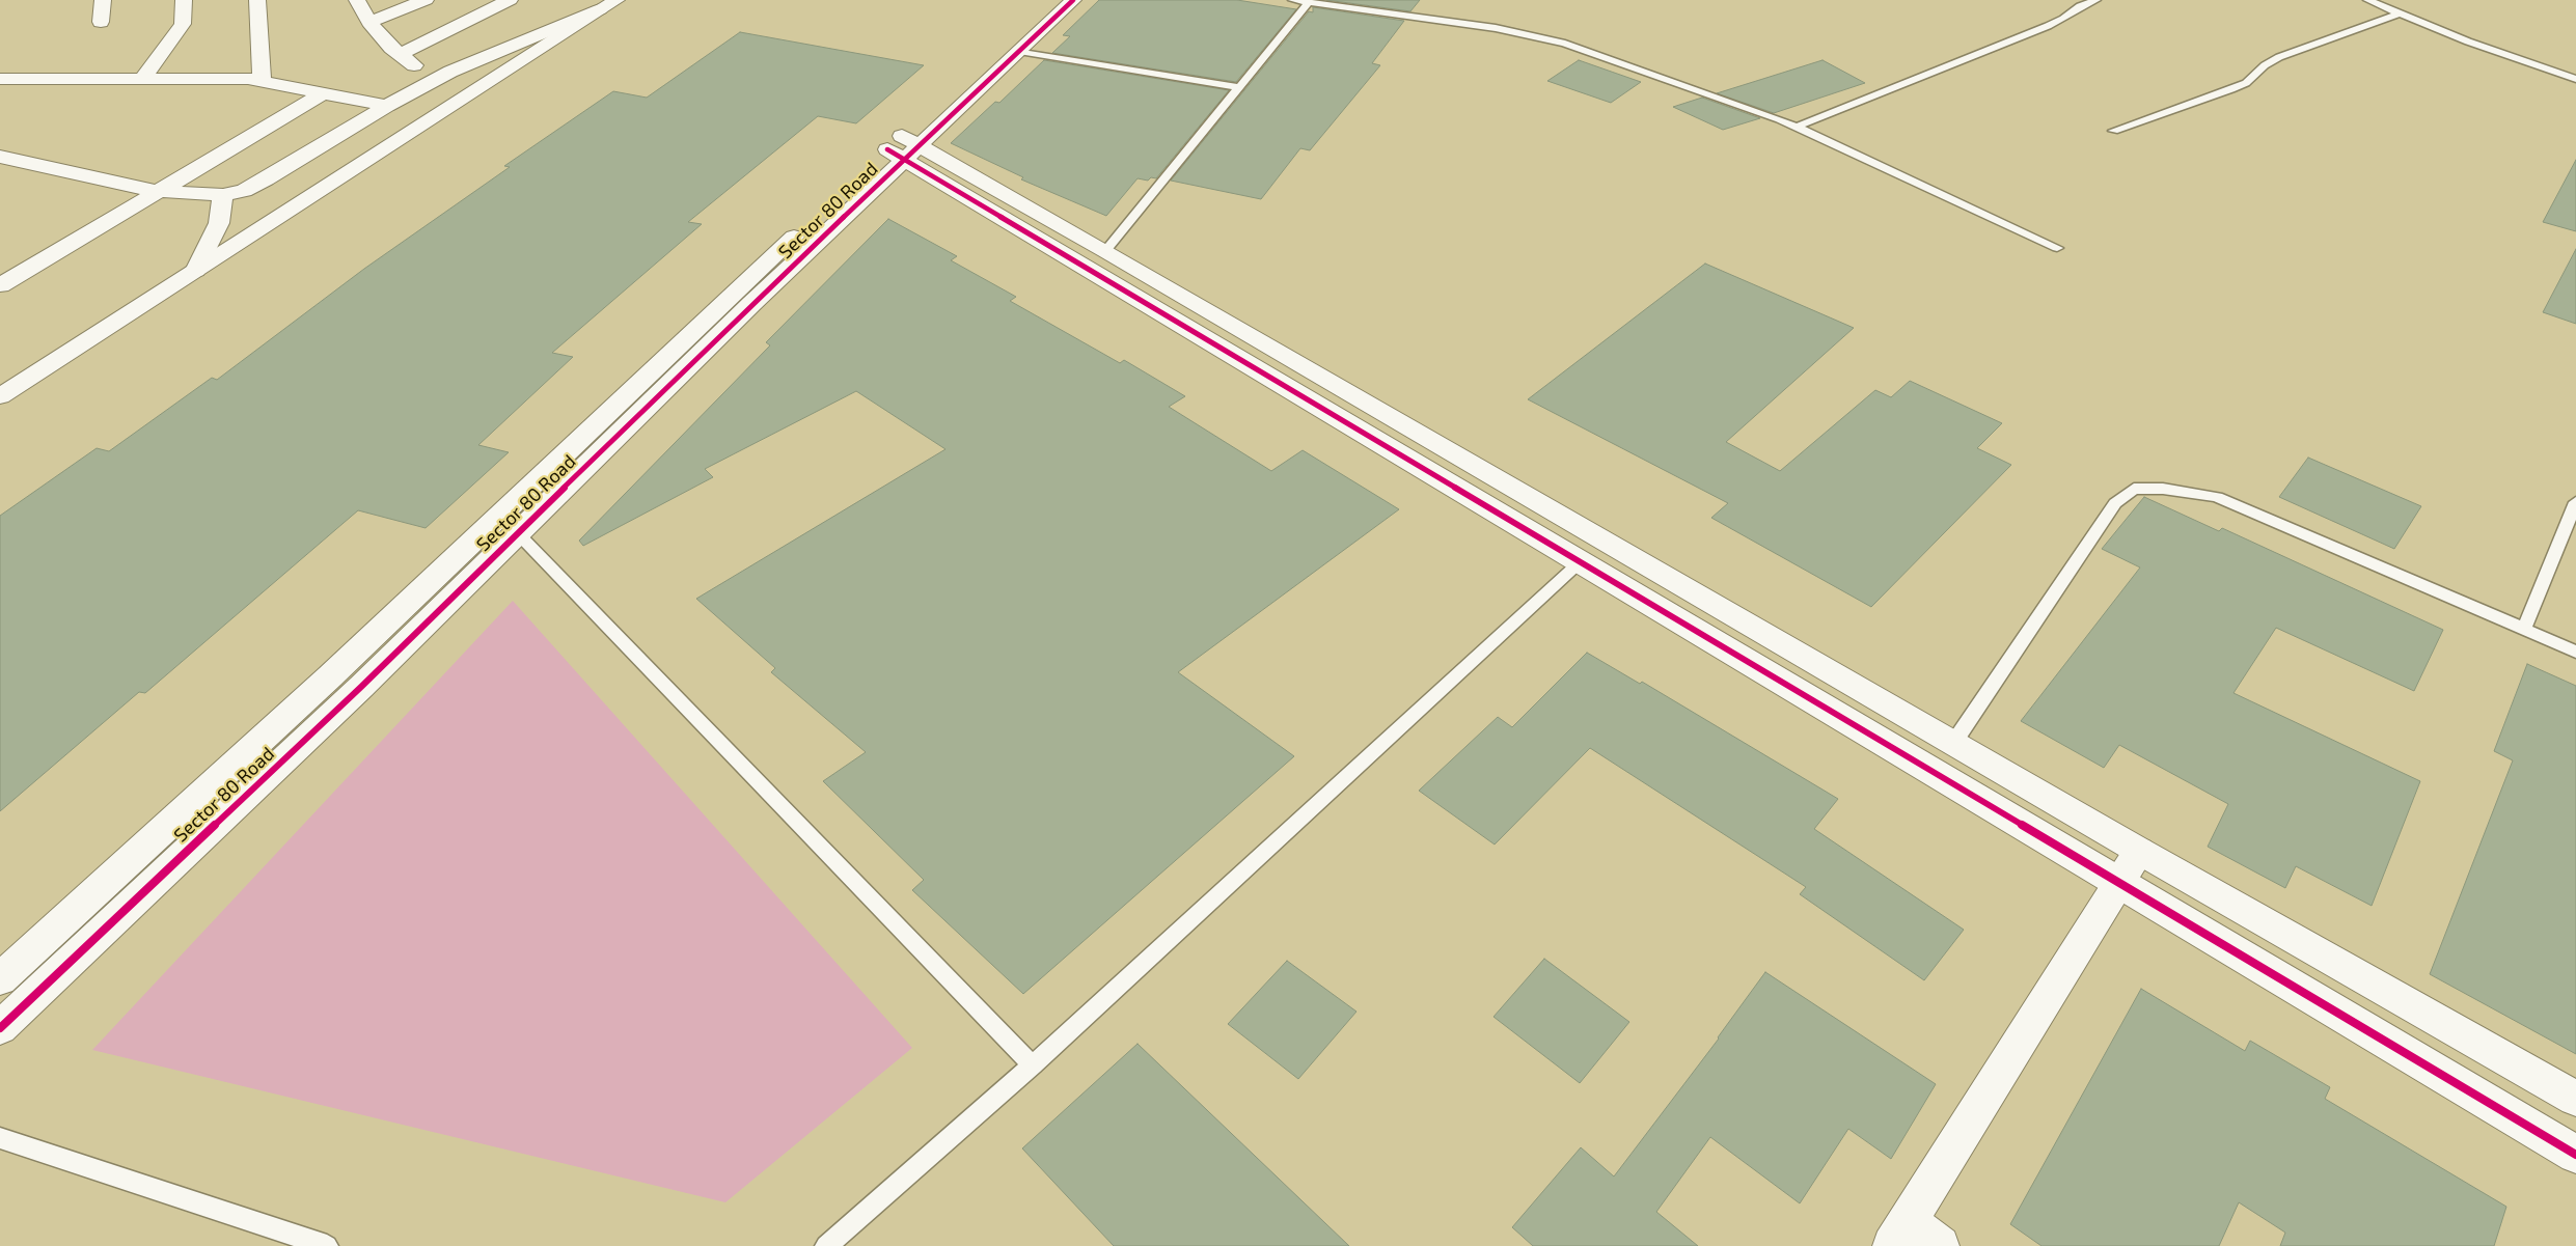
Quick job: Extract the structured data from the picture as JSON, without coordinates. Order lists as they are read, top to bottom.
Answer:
{
  "streets": {
    "street": ["Sector 80 Road"]
  }
}
